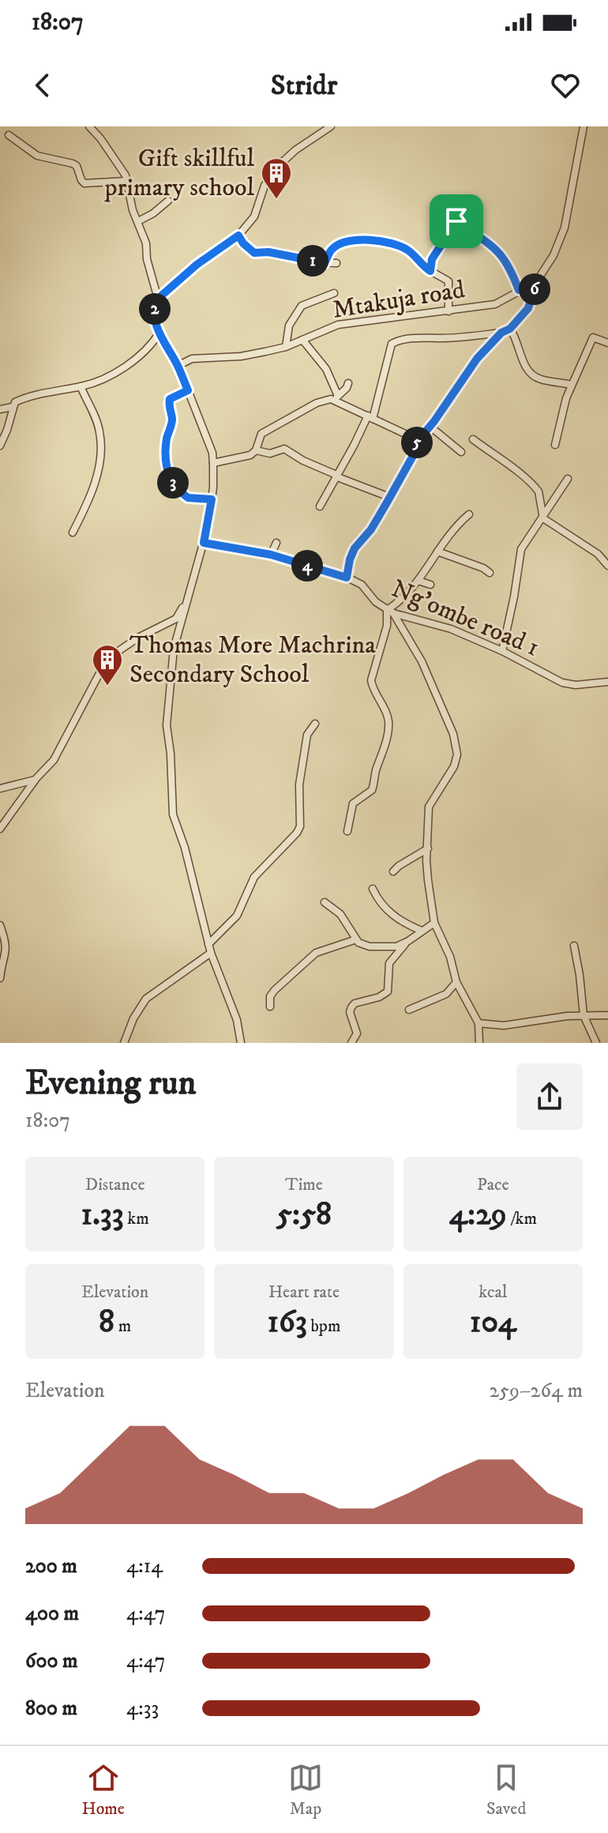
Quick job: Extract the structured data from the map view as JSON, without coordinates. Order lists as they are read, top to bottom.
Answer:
{
  "streets": {
    "street": ["Mtakuja road", "Ng’ombe road 1"]
  },
  "places": {
    "building": ["Gift skillful primary school", "Thomas More Machrina Secondary School"]
  },
  "page": {
    "status": "18:07",
    "header": "Stridr",
    "pins": [
      "1",
      "6",
      "2",
      "5",
      "3",
      "4"
    ],
    "heading": ["Evening run", "18:07"],
    "stats": [
      ["Distance", "1.33 km"],
      ["Time", "5:58"],
      ["Pace", "4:29 /km"],
      ["Elevation", "8 m"],
      ["Heart rate", "163 bpm"],
      ["kcal", "104"]
    ],
    "chart": ["Elevation", "259–264 m"],
    "list": [
      {
        "name": "200 m",
        "note": "4:14"
      },
      {
        "name": "400 m",
        "note": "4:47"
      },
      {
        "name": "600 m",
        "note": "4:47"
      },
      {
        "name": "800 m",
        "note": "4:33"
      }
    ],
    "tabs": ["Home", "Map", "Saved"]
  }
}
